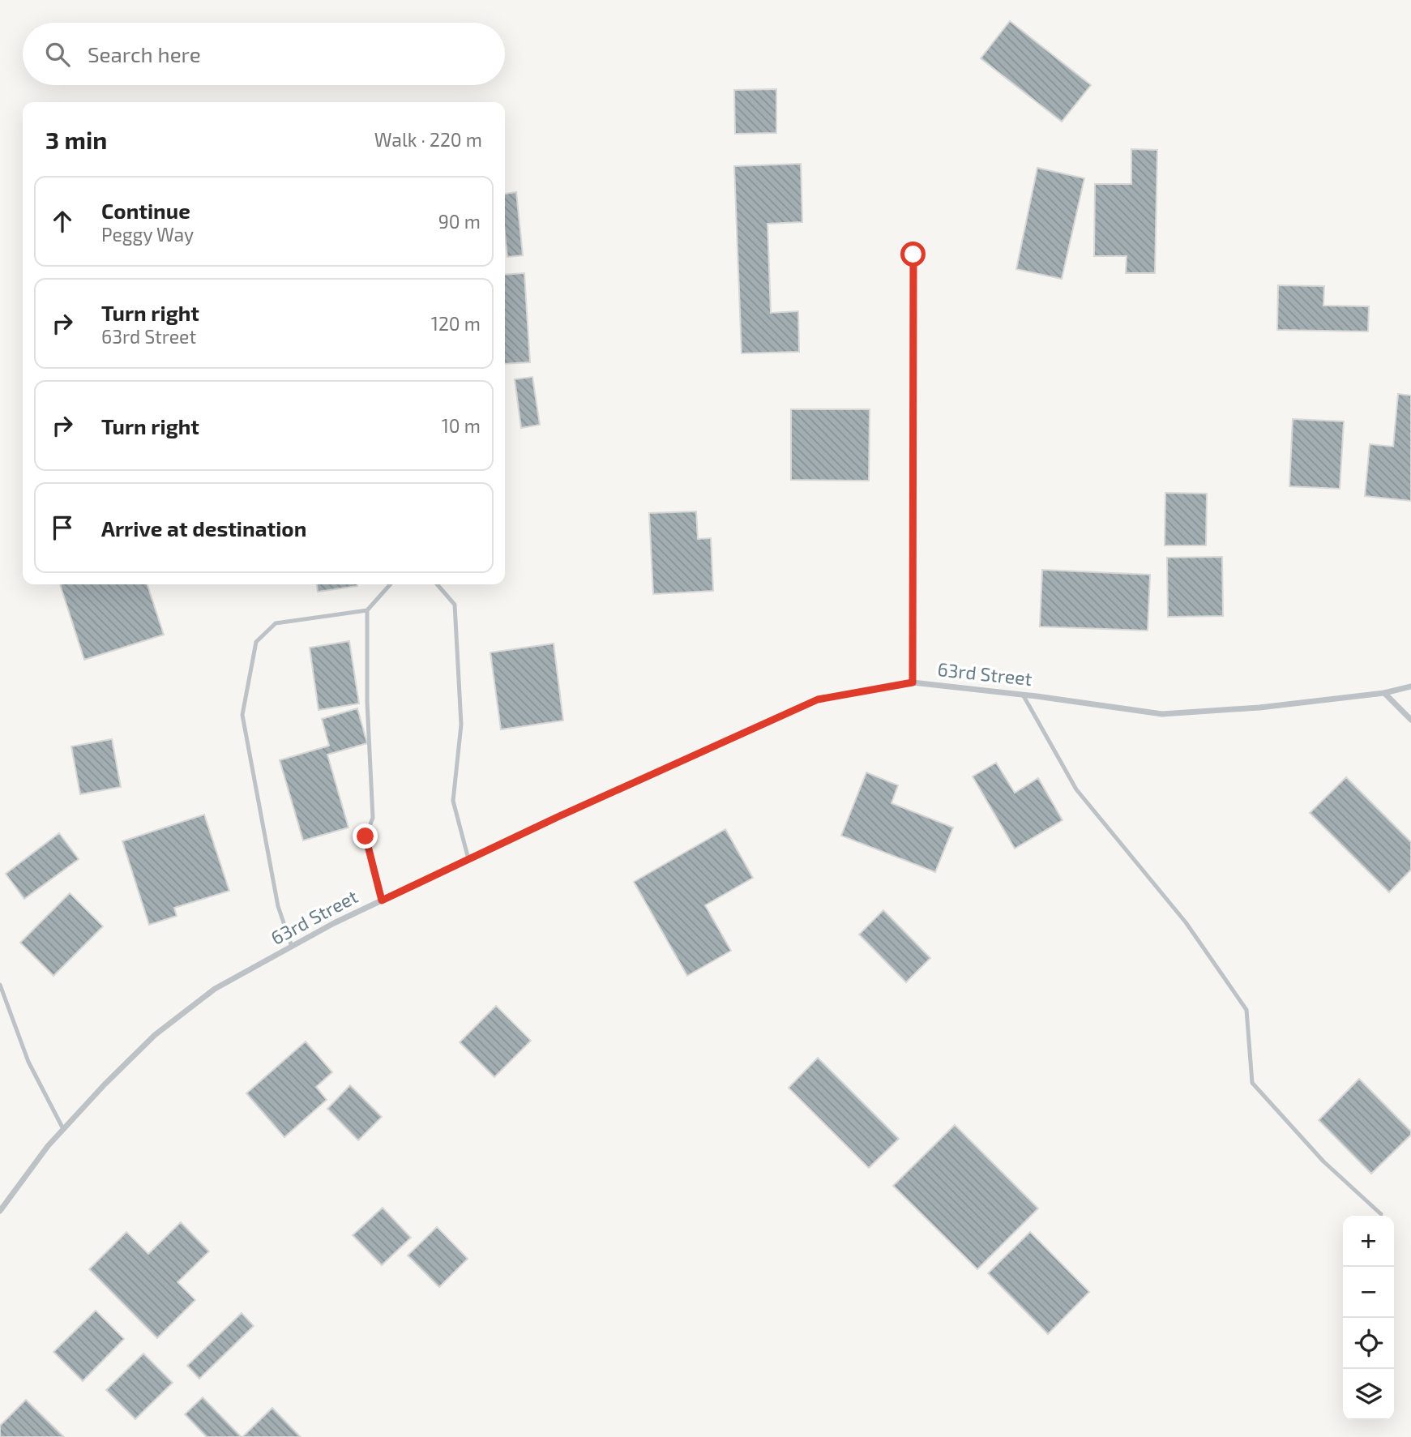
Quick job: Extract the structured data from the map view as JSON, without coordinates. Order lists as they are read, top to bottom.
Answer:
{
  "streets": {
    "street": ["63rd Street"]
  },
  "page": {
    "search": "Search here",
    "heading": ["3 min", "Walk · 220 m"],
    "list": [
      ["Continue", "Peggy Way", "90 m"],
      ["Turn right", "63rd Street", "120 m"],
      ["Turn right", "10 m"],
      "Arrive at destination"
    ],
    "map_buttons": ["+", "−"]
  }
}
